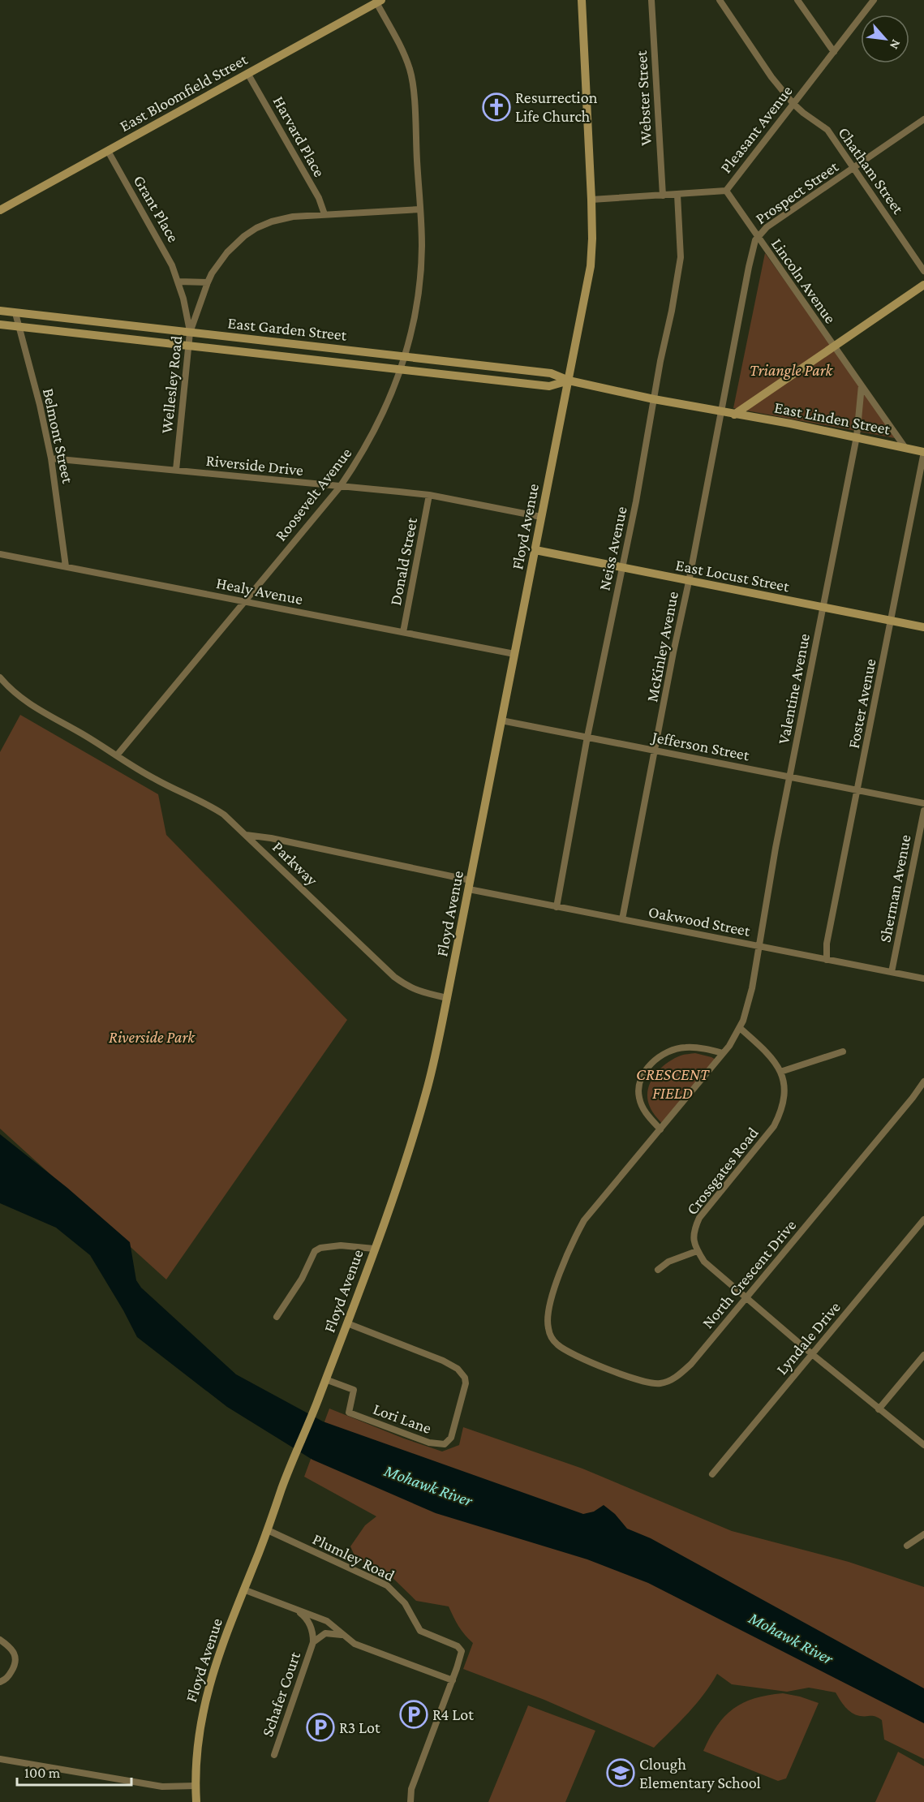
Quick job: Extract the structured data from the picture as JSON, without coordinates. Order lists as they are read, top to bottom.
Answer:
{
  "streets": {
    "street": [
      "East Bloomfield Street",
      "Webster Street",
      "Pleasant Avenue",
      "Harvard Place",
      "Chatham Street",
      "Prospect Street",
      "Grant Place",
      "Lincoln Avenue",
      "East Garden Street",
      "Wellesley Road",
      "East Linden Street",
      "Belmont Street",
      "Riverside Drive",
      "Roosevelt Avenue",
      "Floyd Avenue",
      "Neiss Avenue",
      "Donald Street",
      "East Locust Street",
      "Healy Avenue",
      "McKinley Avenue",
      "Valentine Avenue",
      "Foster Avenue",
      "Jefferson Street",
      "Parkway",
      "Sherman Avenue",
      "Oakwood Street",
      "Crossgates Road",
      "North Crescent Drive",
      "Lyndale Drive",
      "Lori Lane",
      "Plumley Road",
      "Schafer Court"
    ]
  },
  "crossings": [
    ["East Bloomfield Street", "Harvard Place"],
    ["East Bloomfield Street", "Grant Place"],
    ["East Bloomfield Street", "Roosevelt Avenue"],
    ["Webster Street", "Pleasant Avenue"],
    ["Pleasant Avenue", "Chatham Street"],
    ["Pleasant Avenue", "Lincoln Avenue"],
    ["Pleasant Avenue", "Floyd Avenue"],
    ["Pleasant Avenue", "Neiss Avenue"],
    ["Harvard Place", "Wellesley Road"],
    ["Chatham Street", "Prospect Street"],
    ["Prospect Street", "Lincoln Avenue"],
    ["Prospect Street", "McKinley Avenue"],
    ["Grant Place", "East Garden Street"],
    ["Grant Place", "Wellesley Road"],
    ["Lincoln Avenue", "East Linden Street"],
    ["Lincoln Avenue", "McKinley Avenue"],
    ["East Garden Street", "Wellesley Road"],
    ["East Garden Street", "East Linden Street"],
    ["East Garden Street", "Belmont Street"],
    ["East Garden Street", "Roosevelt Avenue"],
    ["East Garden Street", "Floyd Avenue"],
    ["East Garden Street", "Neiss Avenue"],
    ["East Garden Street", "McKinley Avenue"],
    ["Wellesley Road", "Riverside Drive"],
    ["Wellesley Road", "Roosevelt Avenue"],
    ["East Linden Street", "Valentine Avenue"],
    ["East Linden Street", "Foster Avenue"],
    ["Belmont Street", "Riverside Drive"],
    ["Belmont Street", "Healy Avenue"],
    ["Riverside Drive", "Roosevelt Avenue"],
    ["Riverside Drive", "Floyd Avenue"],
    ["Riverside Drive", "Donald Street"],
    ["Roosevelt Avenue", "Healy Avenue"],
    ["Roosevelt Avenue", "Parkway"],
    ["Floyd Avenue", "East Locust Street"],
    ["Floyd Avenue", "Healy Avenue"],
    ["Floyd Avenue", "Jefferson Street"],
    ["Floyd Avenue", "Parkway"],
    ["Floyd Avenue", "Oakwood Street"],
    ["Floyd Avenue", "Lori Lane"],
    ["Floyd Avenue", "Plumley Road"],
    ["Neiss Avenue", "East Locust Street"],
    ["Neiss Avenue", "Jefferson Street"],
    ["Neiss Avenue", "Oakwood Street"],
    ["Donald Street", "Healy Avenue"],
    ["East Locust Street", "McKinley Avenue"],
    ["East Locust Street", "Valentine Avenue"],
    ["East Locust Street", "Foster Avenue"],
    ["McKinley Avenue", "Jefferson Street"],
    ["McKinley Avenue", "Oakwood Street"],
    ["Valentine Avenue", "Jefferson Street"],
    ["Valentine Avenue", "Oakwood Street"],
    ["Foster Avenue", "Jefferson Street"],
    ["Foster Avenue", "Oakwood Street"],
    ["Parkway", "Oakwood Street"],
    ["Sherman Avenue", "Oakwood Street"]
  ],
  "water": ["Mohawk River"],
  "parks": ["Triangle Park", "Riverside Park", "CRESCENT FIELD"],
  "places": {
    "church": ["Resurrection Life Church"],
    "parking": ["R4 Lot", "R3 Lot"],
    "school or university": ["Clough Elementary School"]
  },
  "scale_bar": "100 m",
  "north": "bottom right"
}
